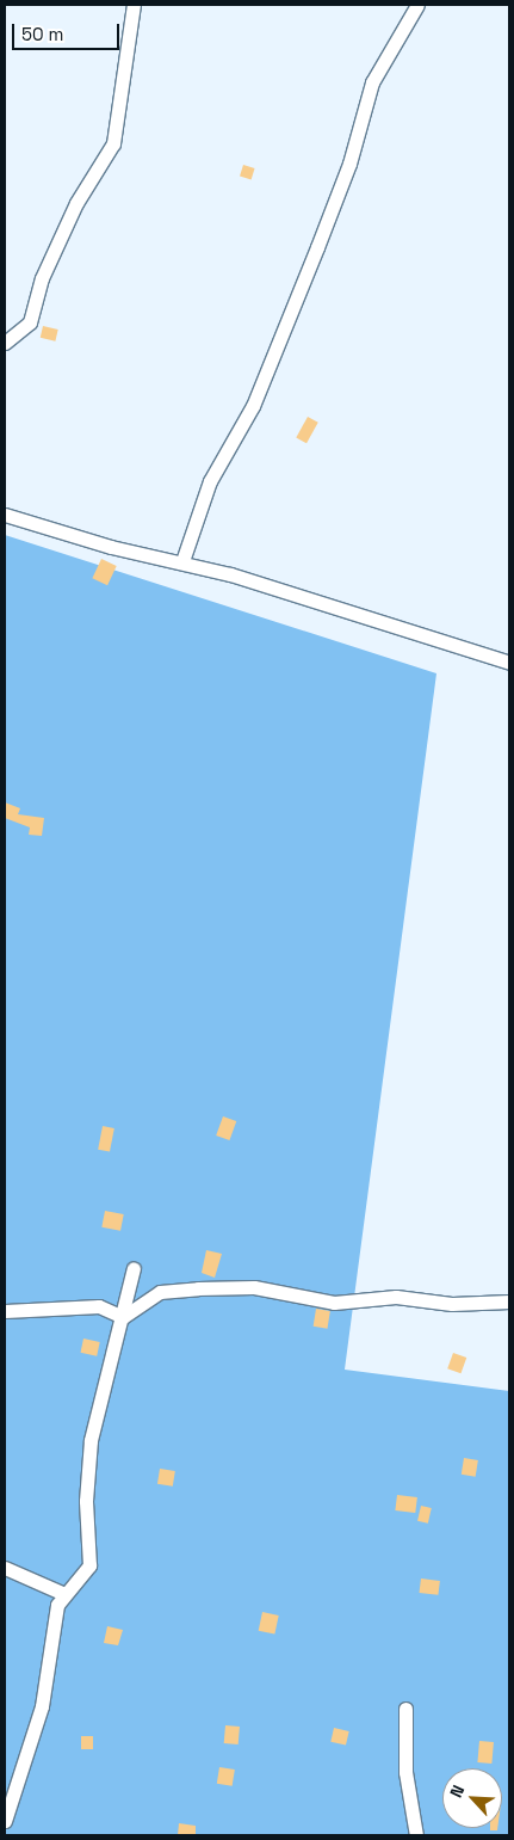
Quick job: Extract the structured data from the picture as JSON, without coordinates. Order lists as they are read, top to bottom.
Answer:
{
  "scale_bar": "50 m",
  "north": "top left"
}
